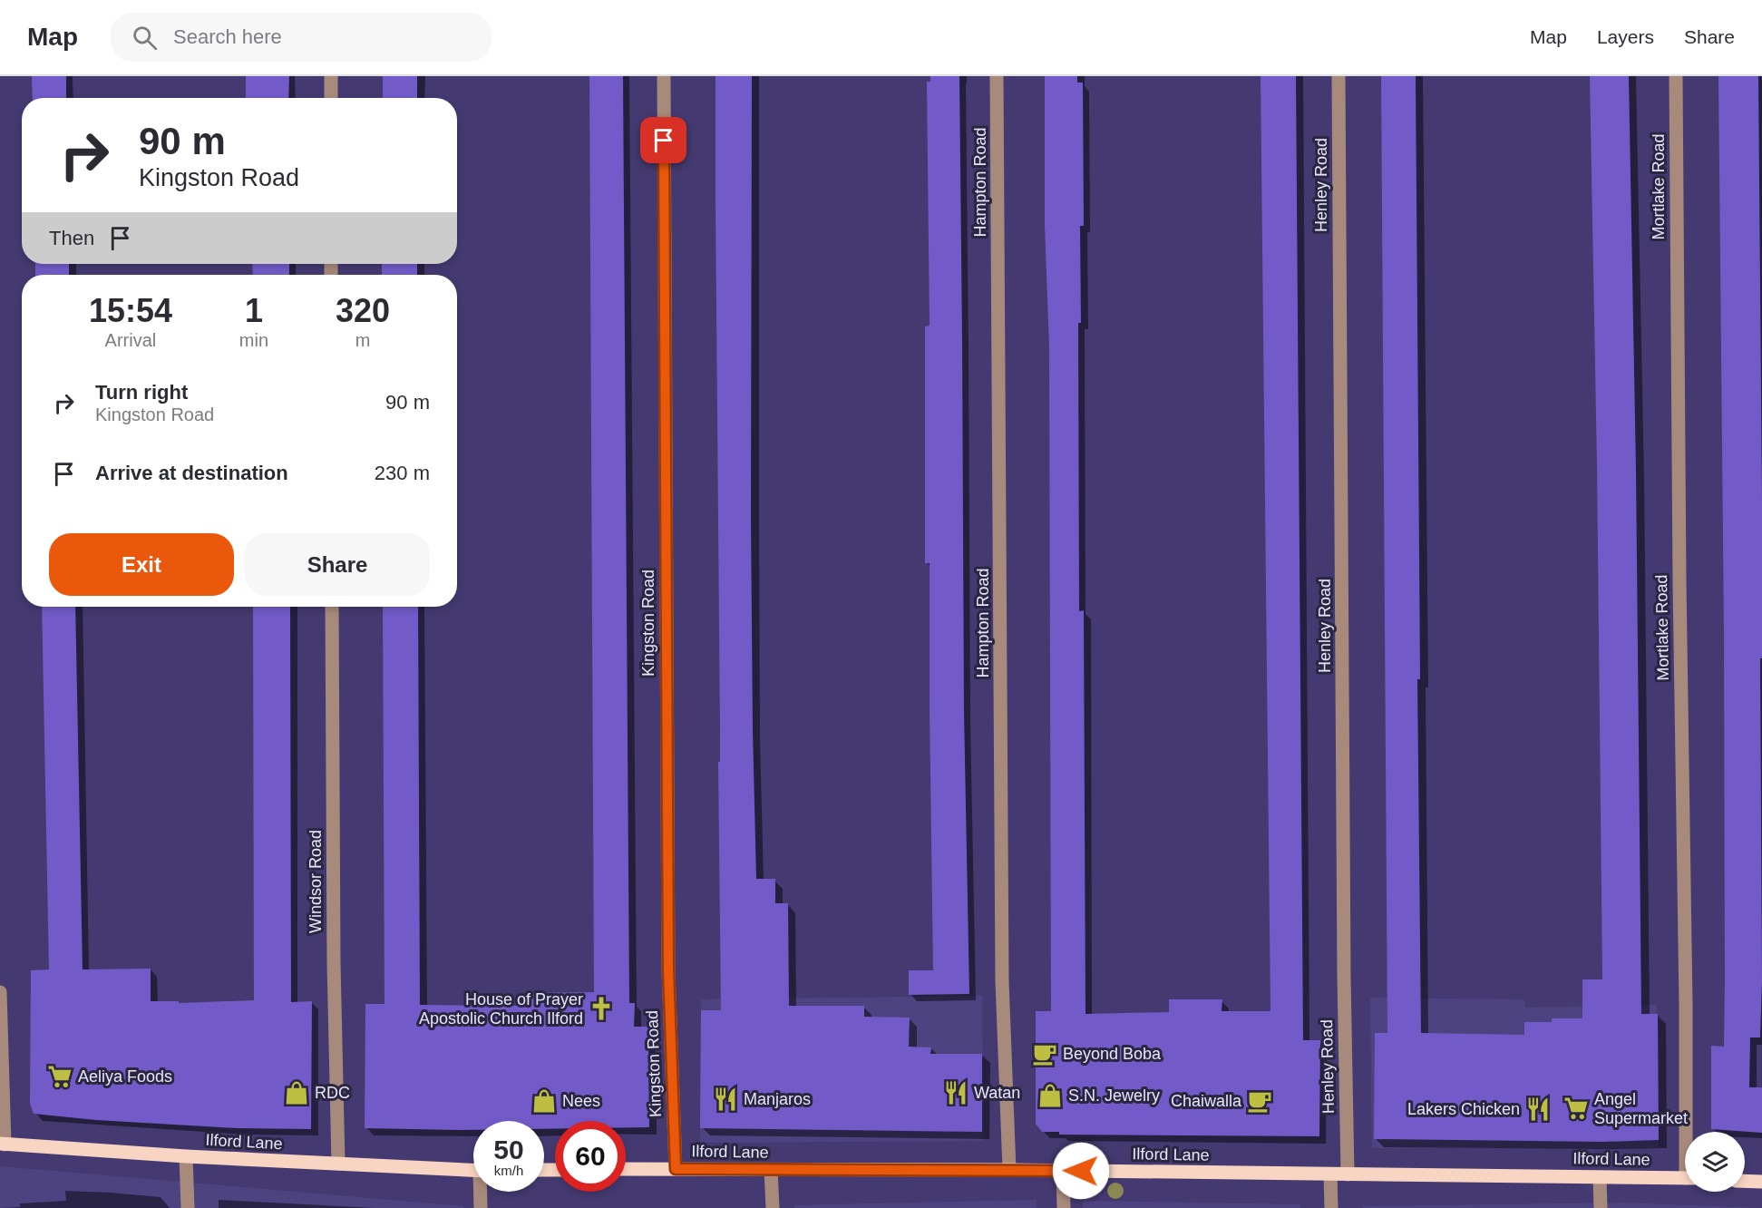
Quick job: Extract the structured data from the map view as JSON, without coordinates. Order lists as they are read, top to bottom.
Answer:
{
  "streets": {
    "main road": ["Ilford Lane"],
    "street": [
      "Hampton Road",
      "Henley Road",
      "Mortlake Road",
      "Kingston Road",
      "Windsor Road"
    ]
  },
  "crossings": [
    ["Hampton Road", "Ilford Lane"],
    ["Henley Road", "Ilford Lane"],
    ["Kingston Road", "Ilford Lane"],
    ["Windsor Road", "Ilford Lane"]
  ],
  "places": {
    "church": ["House of Prayer Apostolic Church Ilford"],
    "cafe": ["Beyond Boba", "Chaiwalla"],
    "supermarket": ["Aeliya Foods", "Angel Supermarket"],
    "shop": ["RDC", "S.N. Jewelry", "Nees"],
    "restaurant": ["Watan", "Manjaros", "Lakers Chicken"]
  },
  "page": {
    "header": "Map",
    "search": "Search here",
    "nav": ["Map", "Layers", "Share"],
    "turn": ["90 m", "Kingston Road"],
    "then": "Then",
    "eta": [
      "15:54",
      "Arrival",
      "1",
      "min",
      "320",
      "m"
    ],
    "list": [
      {
        "name": "Turn right",
        "note": "Kingston Road",
        "value": "90 m"
      },
      {
        "name": "Arrive at destination",
        "value": "230 m"
      }
    ],
    "buttons": ["Exit", "Share"],
    "speed": "50 km/h",
    "limit": "60"
  }
}
